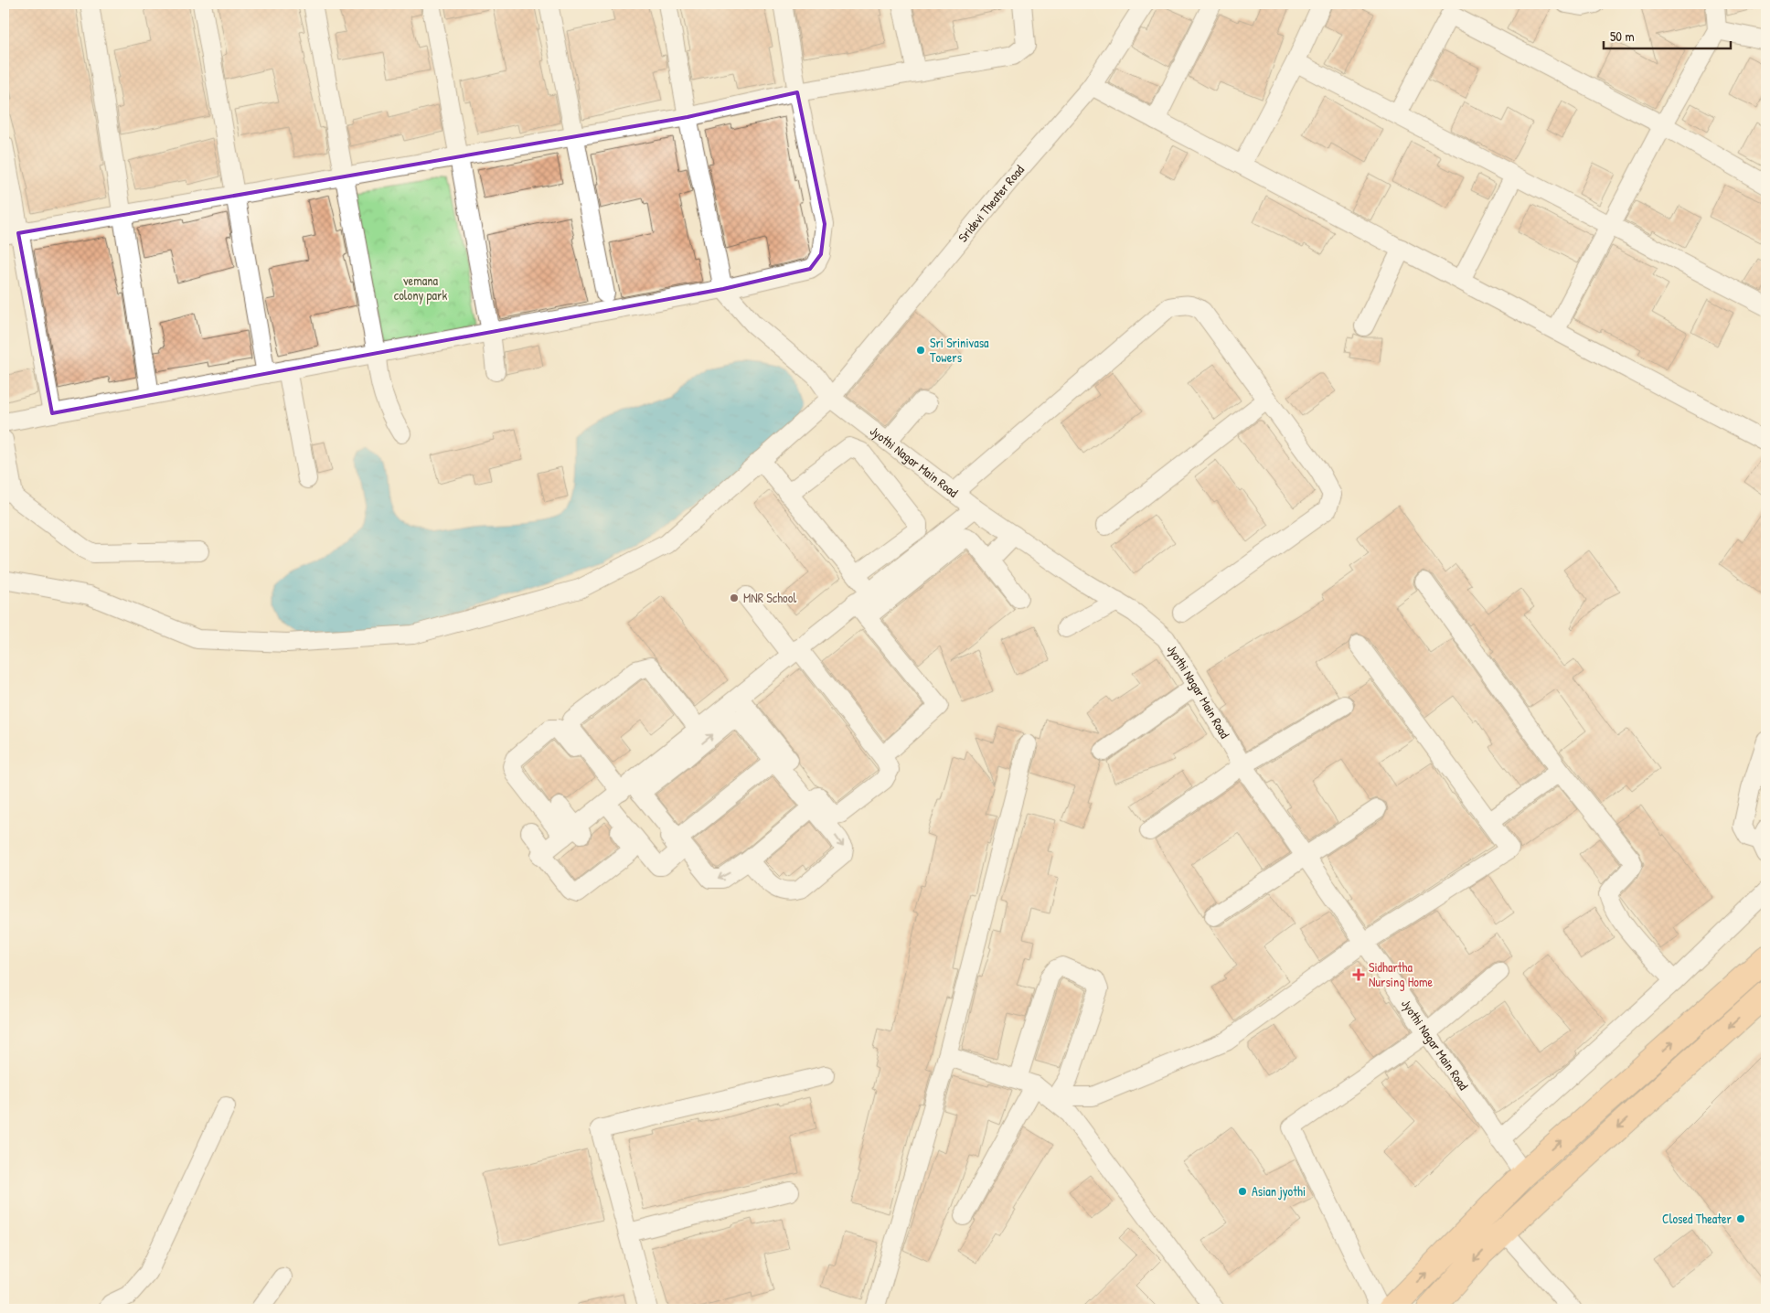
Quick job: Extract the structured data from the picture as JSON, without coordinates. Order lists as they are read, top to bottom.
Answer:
{
  "streets": {
    "street": ["Sridevi Theater Road", "Jyothi Nagar Main Road"]
  },
  "crossings": [
    ["Sridevi Theater Road", "Jyothi Nagar Main Road"]
  ],
  "parks": ["vemana colony park"],
  "places": {
    "other": [
      "Sri Srinivasa Towers",
      "MNR School",
      "Asian jyothi",
      "Closed Theater"
    ],
    "health": ["Sidhartha Nursing Home"]
  },
  "scale_bar": "50 m"
}
